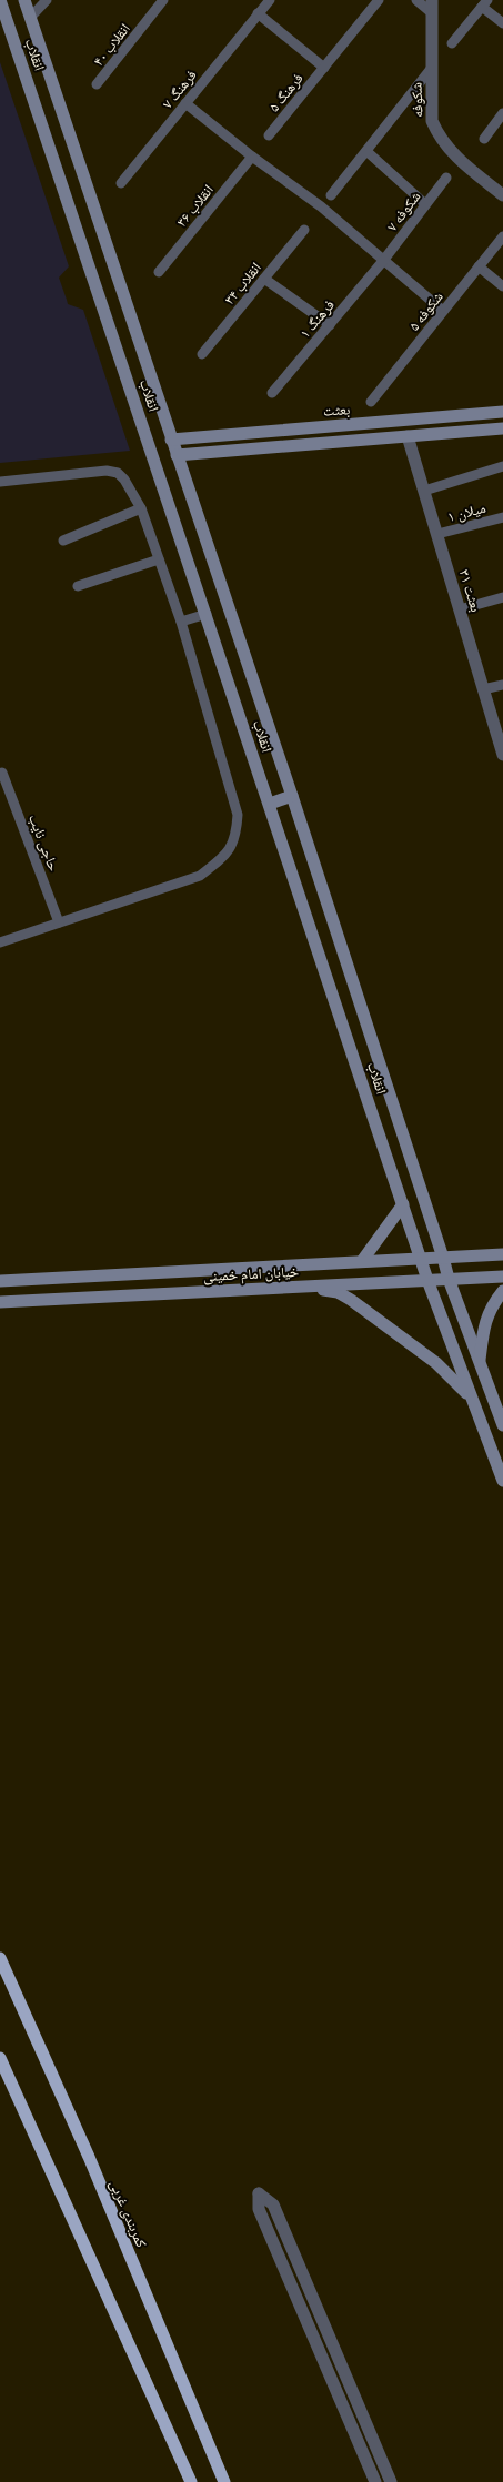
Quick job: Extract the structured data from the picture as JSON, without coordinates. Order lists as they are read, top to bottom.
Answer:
{
  "streets": {
    "highway": ["کمربندی غربی"],
    "main road": ["انقلاب", "بعثت", "خیابان امام خمینی"],
    "street": [
      "انقلاب ۴۰",
      "فرهنگ ۷",
      "فرهنگ ۵",
      "شکوفه",
      "انقلاب ۳۶",
      "شکوفه ۷",
      "انقلاب ۳۴",
      "شکوفه ۵",
      "فرهنگ ۱",
      "میلان ۱",
      "بعثت ۳۱",
      "حاجی نایب"
    ]
  },
  "crossings": [
    ["انقلاب", "بعثت"],
    ["انقلاب", "خیابان امام خمینی"],
    ["شکوفه ۷", "فرهنگ ۱"],
    ["میلان ۱", "بعثت ۳۱"]
  ]
}
